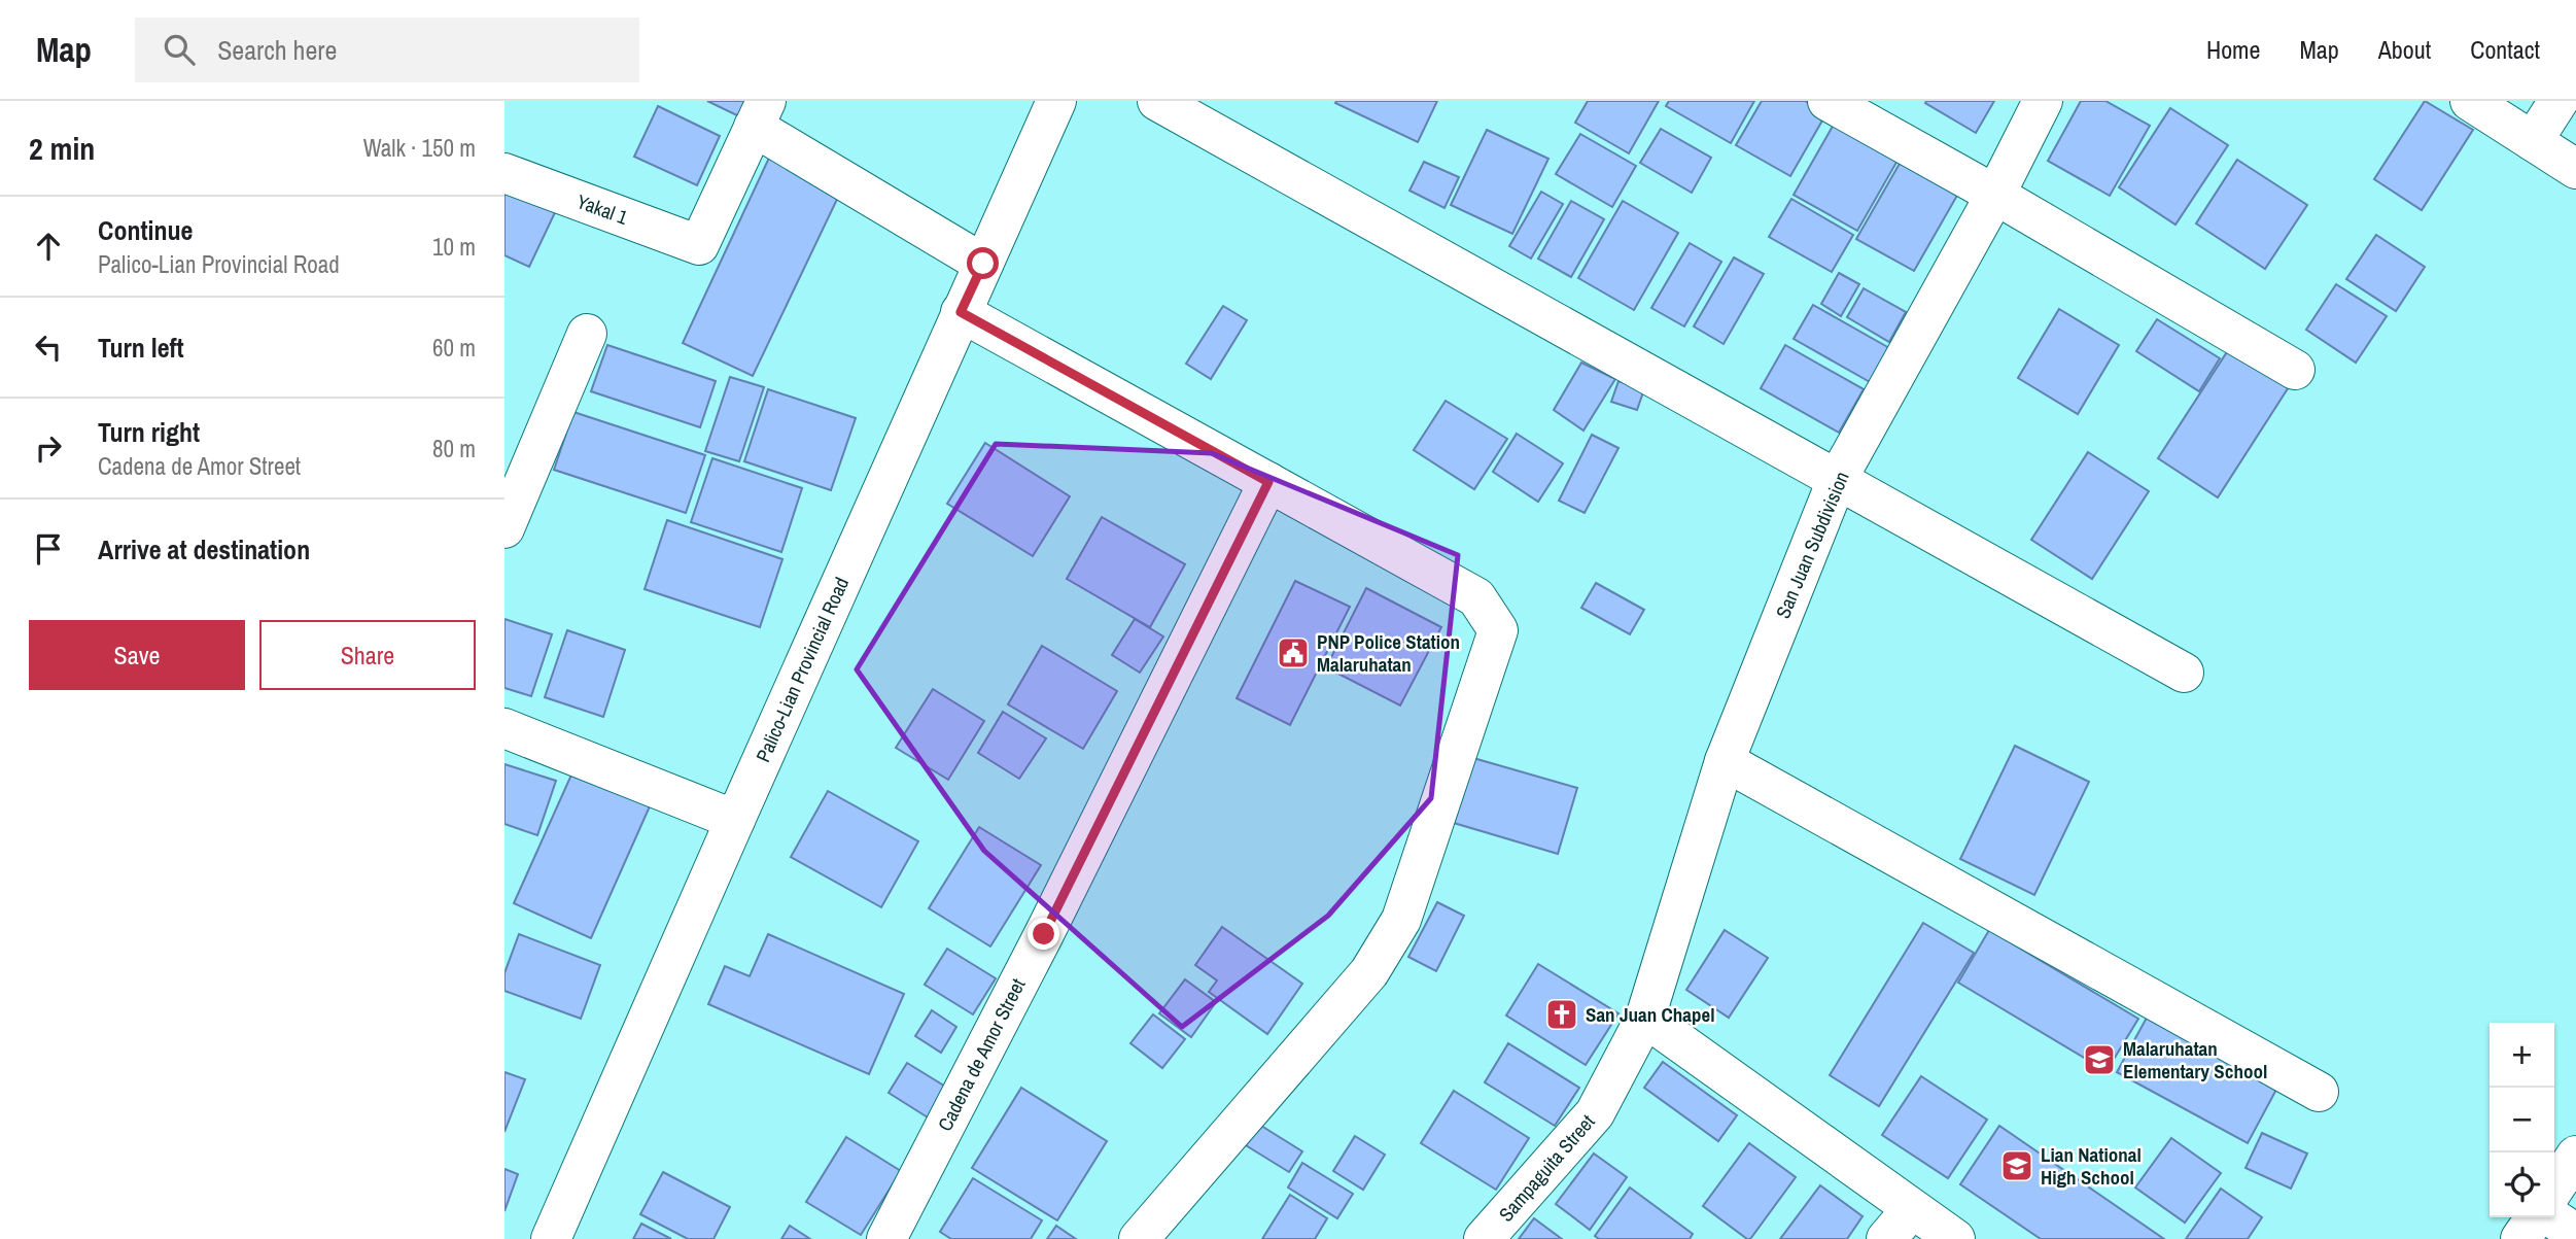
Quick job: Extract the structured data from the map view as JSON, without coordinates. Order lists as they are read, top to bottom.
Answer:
{
  "streets": {
    "street": [
      "Yakal 1",
      "San Juan Subdivision",
      "Palico-Lian Provincial Road",
      "Cadena de Amor Street",
      "Sampaguita Street"
    ]
  },
  "crossings": [
    ["San Juan Subdivision", "Sampaguita Street"]
  ],
  "places": {
    "public building": ["PNP Police Station Malaruhatan"],
    "church": ["San Juan Chapel"],
    "school or university": ["Malaruhatan Elementary School", "Lian National High School"]
  },
  "page": {
    "header": "Map",
    "search": "Search here",
    "nav": [
      "Home",
      "Map",
      "About",
      "Contact"
    ],
    "heading": ["2 min", "Walk · 150 m"],
    "list": [
      ["Continue", "Palico-Lian Provincial Road", "10 m"],
      ["Turn left", "60 m"],
      ["Turn right", "Cadena de Amor Street", "80 m"],
      "Arrive at destination"
    ],
    "buttons": ["Save", "Share"],
    "map_buttons": ["+", "−"]
  }
}
